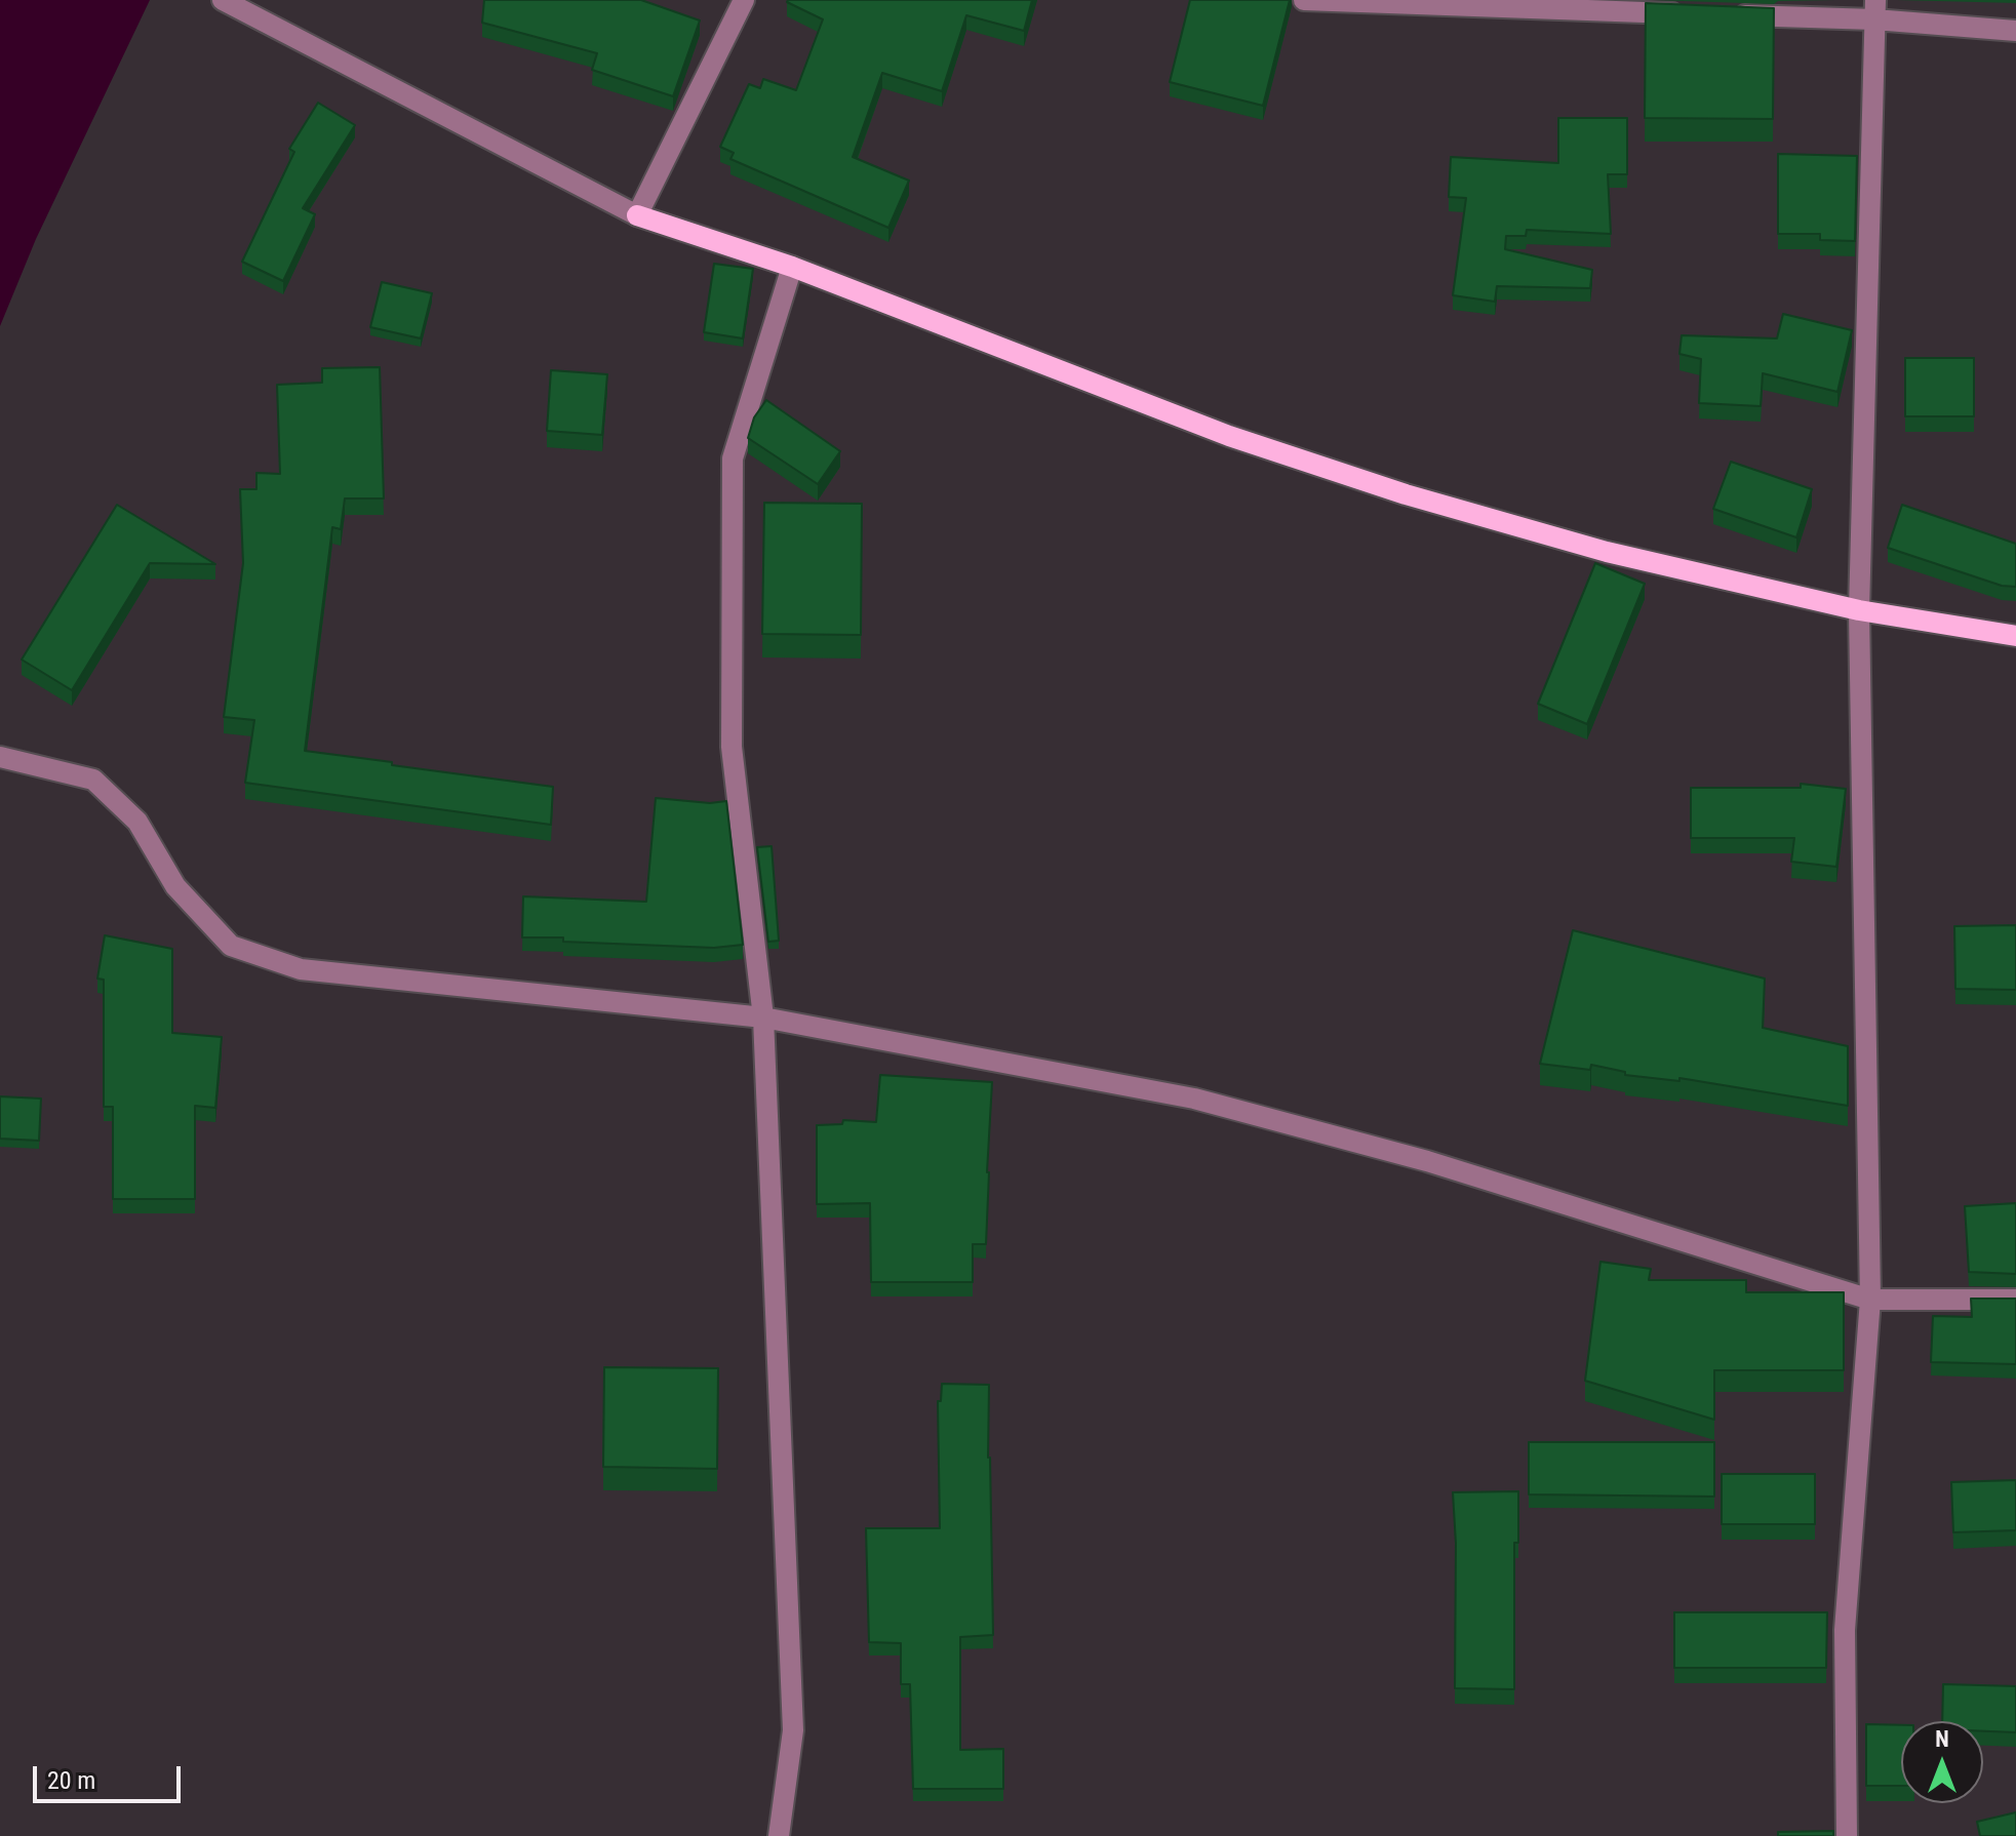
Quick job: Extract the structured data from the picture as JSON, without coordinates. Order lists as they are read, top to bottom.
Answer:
{
  "scale_bar": "20 m",
  "north": "top"
}
